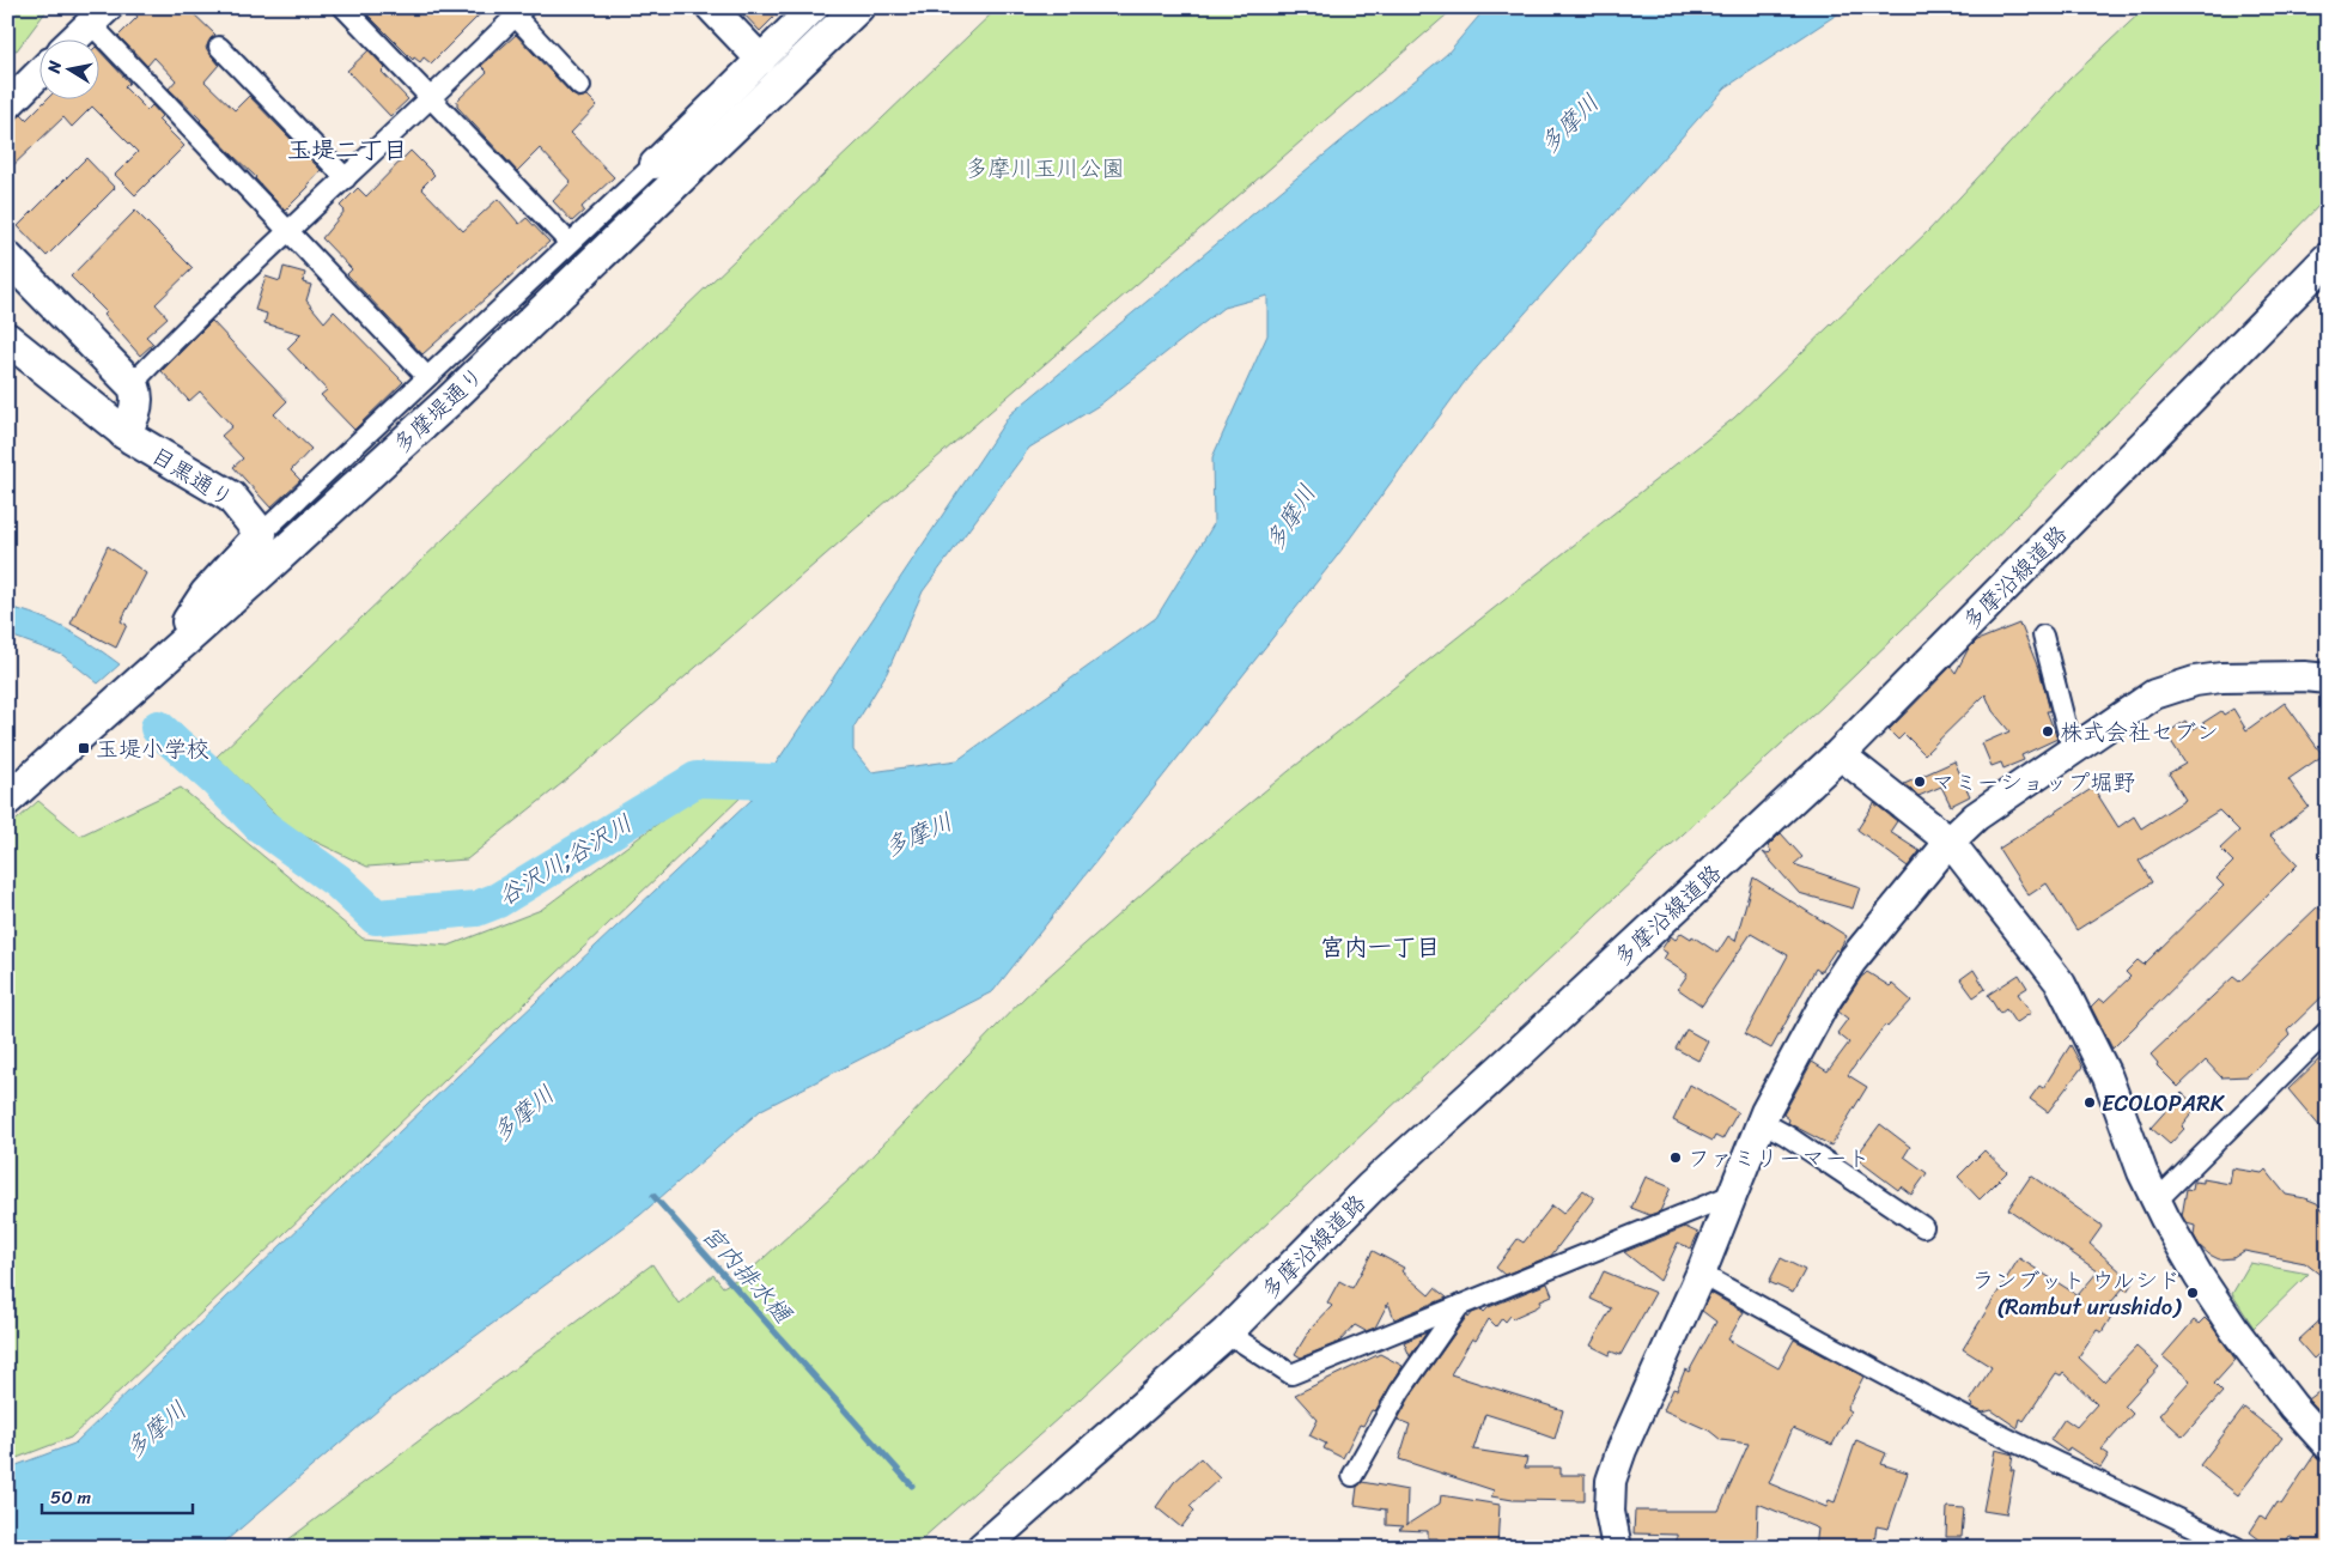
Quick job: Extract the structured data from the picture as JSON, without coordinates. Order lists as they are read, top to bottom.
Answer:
{
  "streets": {
    "main road": ["多摩堤通り", "目黒通り", "多摩沿線道路"]
  },
  "districts": ["玉堤二丁目", "宮内一丁目"],
  "water": ["多摩川", "谷沢川;谷沢川", "宮内排水樋"],
  "parks": ["多摩川玉川公園"],
  "places": {
    "other": [
      "株式会社セブン",
      "マミーショップ堀野",
      "ECOLOPARK",
      "ファミリーマート",
      "ランブット ウルシド (Rambut urushido)"
    ],
    "transit": ["玉堤小学校"]
  },
  "scale_bar": "50 m",
  "north": "left"
}
